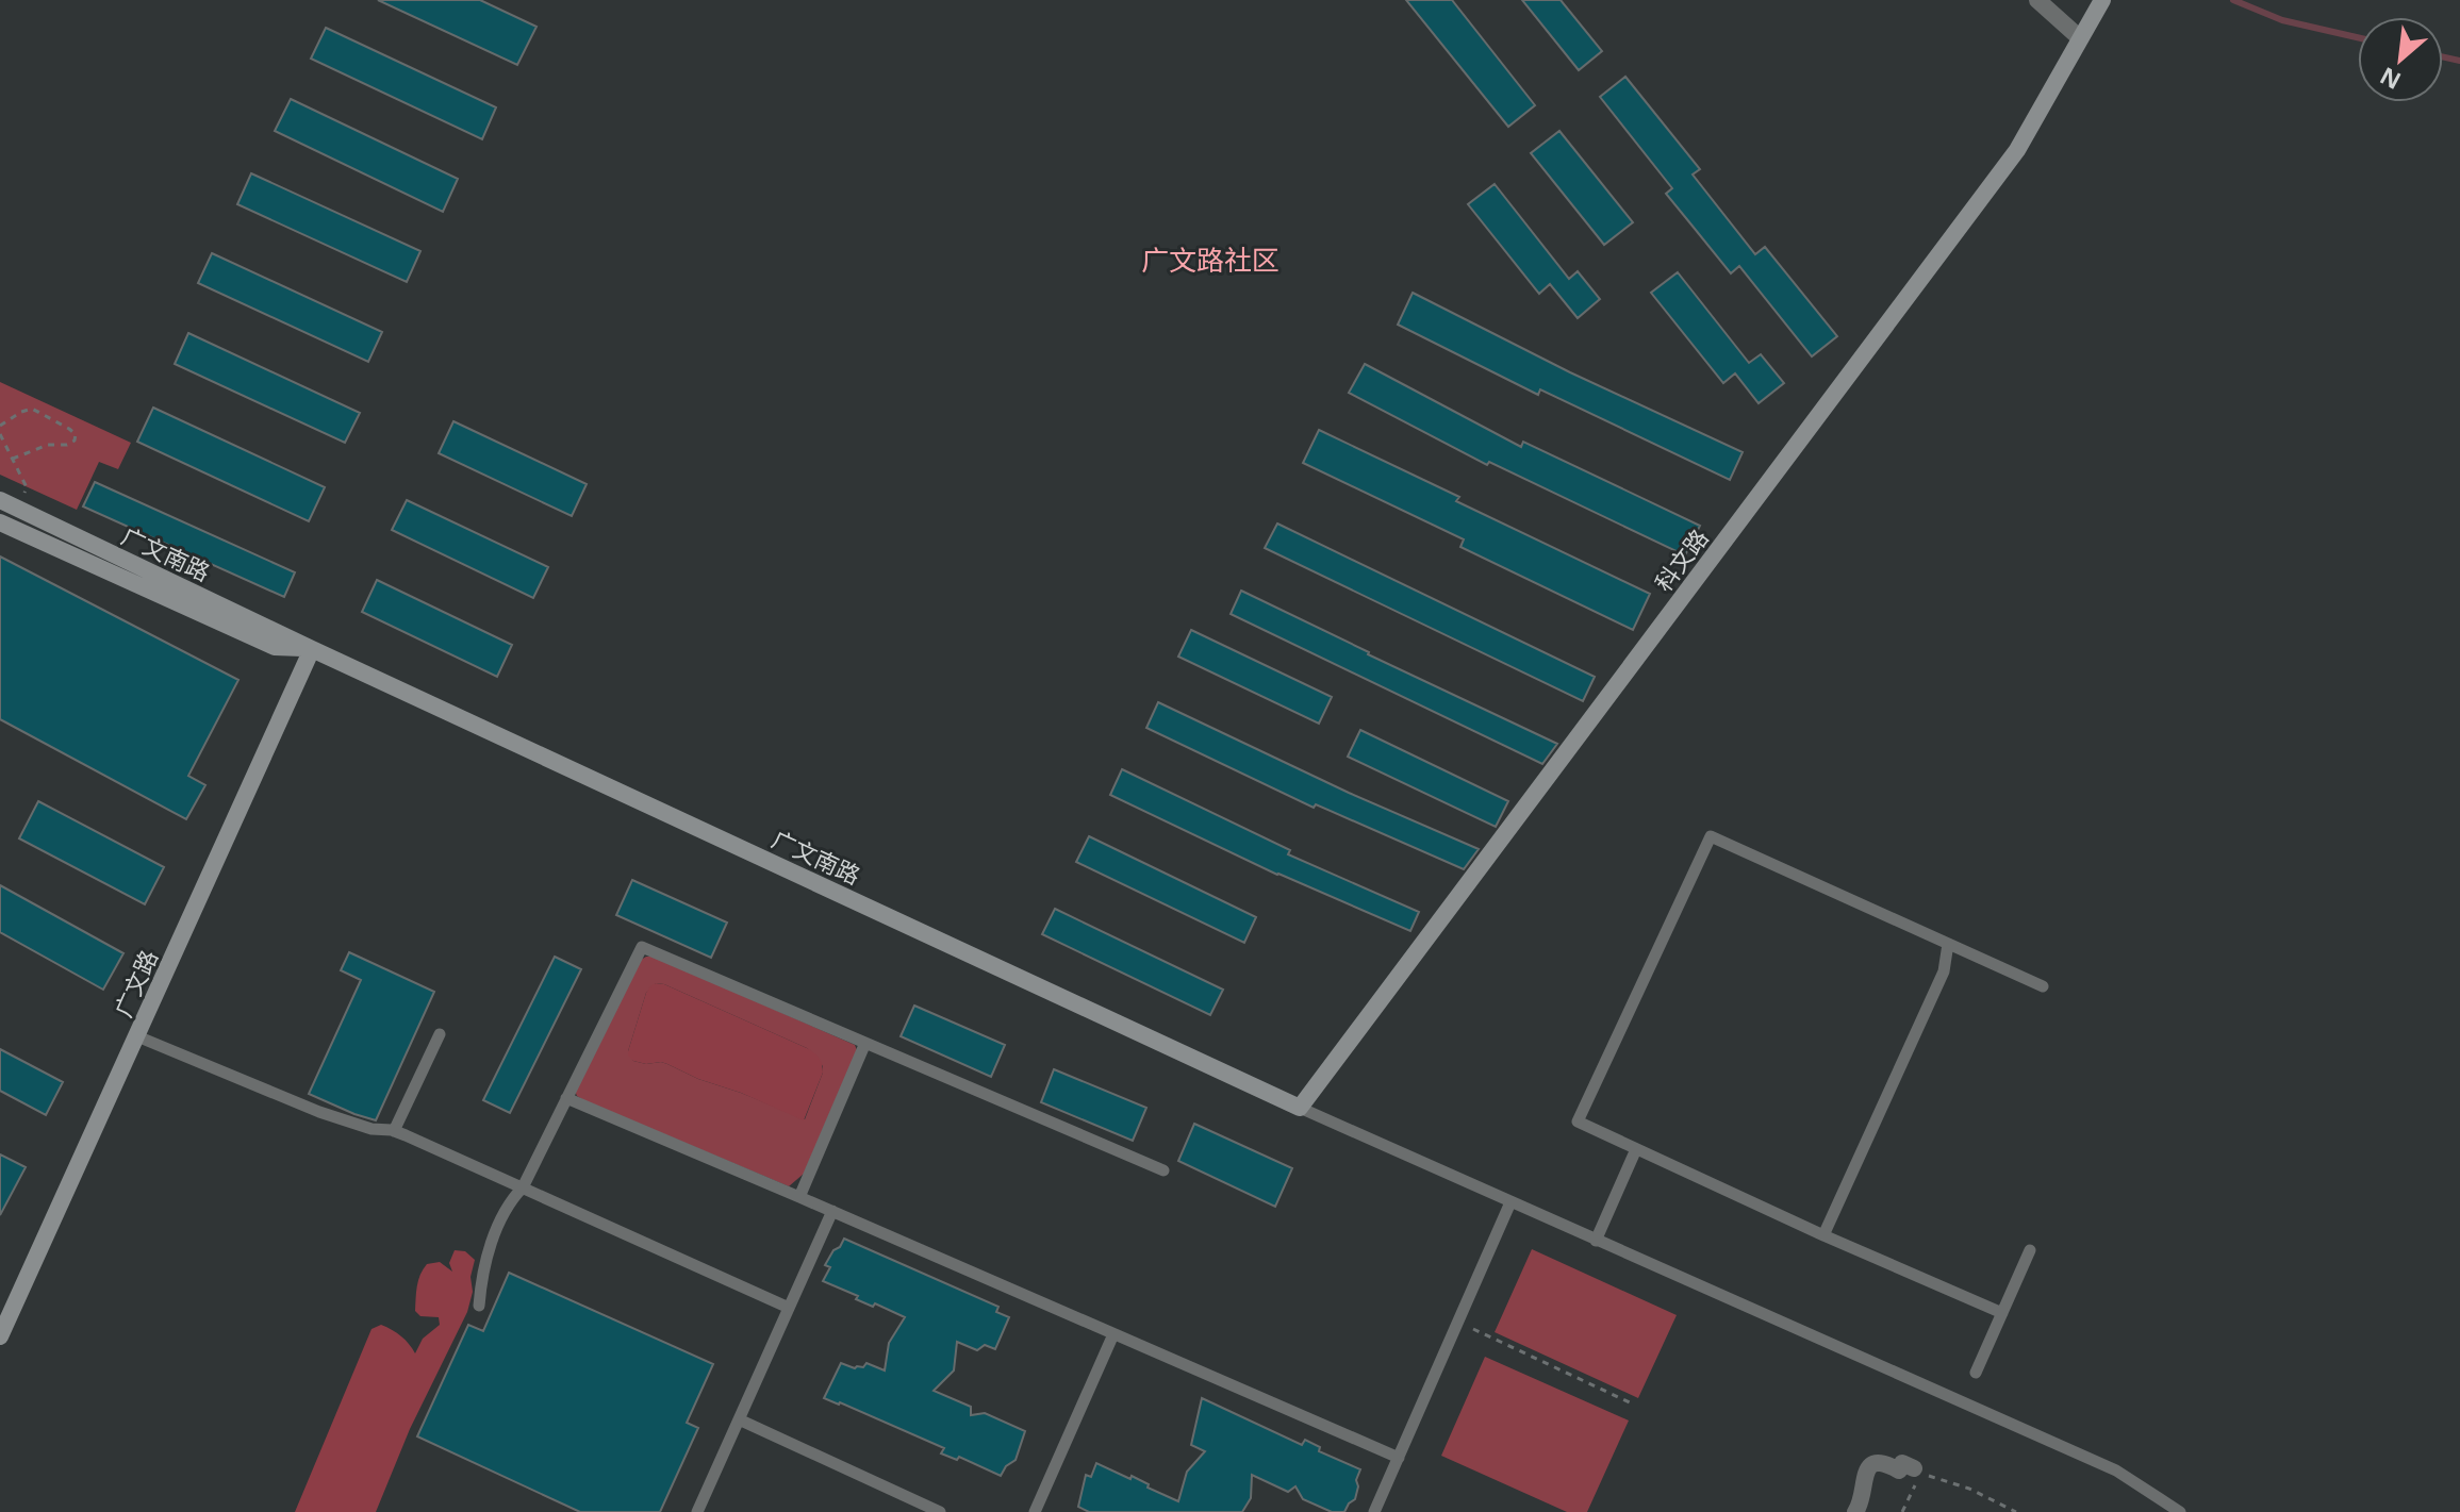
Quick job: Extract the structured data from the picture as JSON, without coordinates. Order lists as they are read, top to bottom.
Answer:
{
  "streets": {
    "street": ["广文南路", "科文路", "广文路"]
  },
  "crossings": [
    ["广文南路", "科文路"],
    ["广文南路", "广文路"]
  ],
  "districts": ["广文路社区"],
  "north": "bottom left"
}
